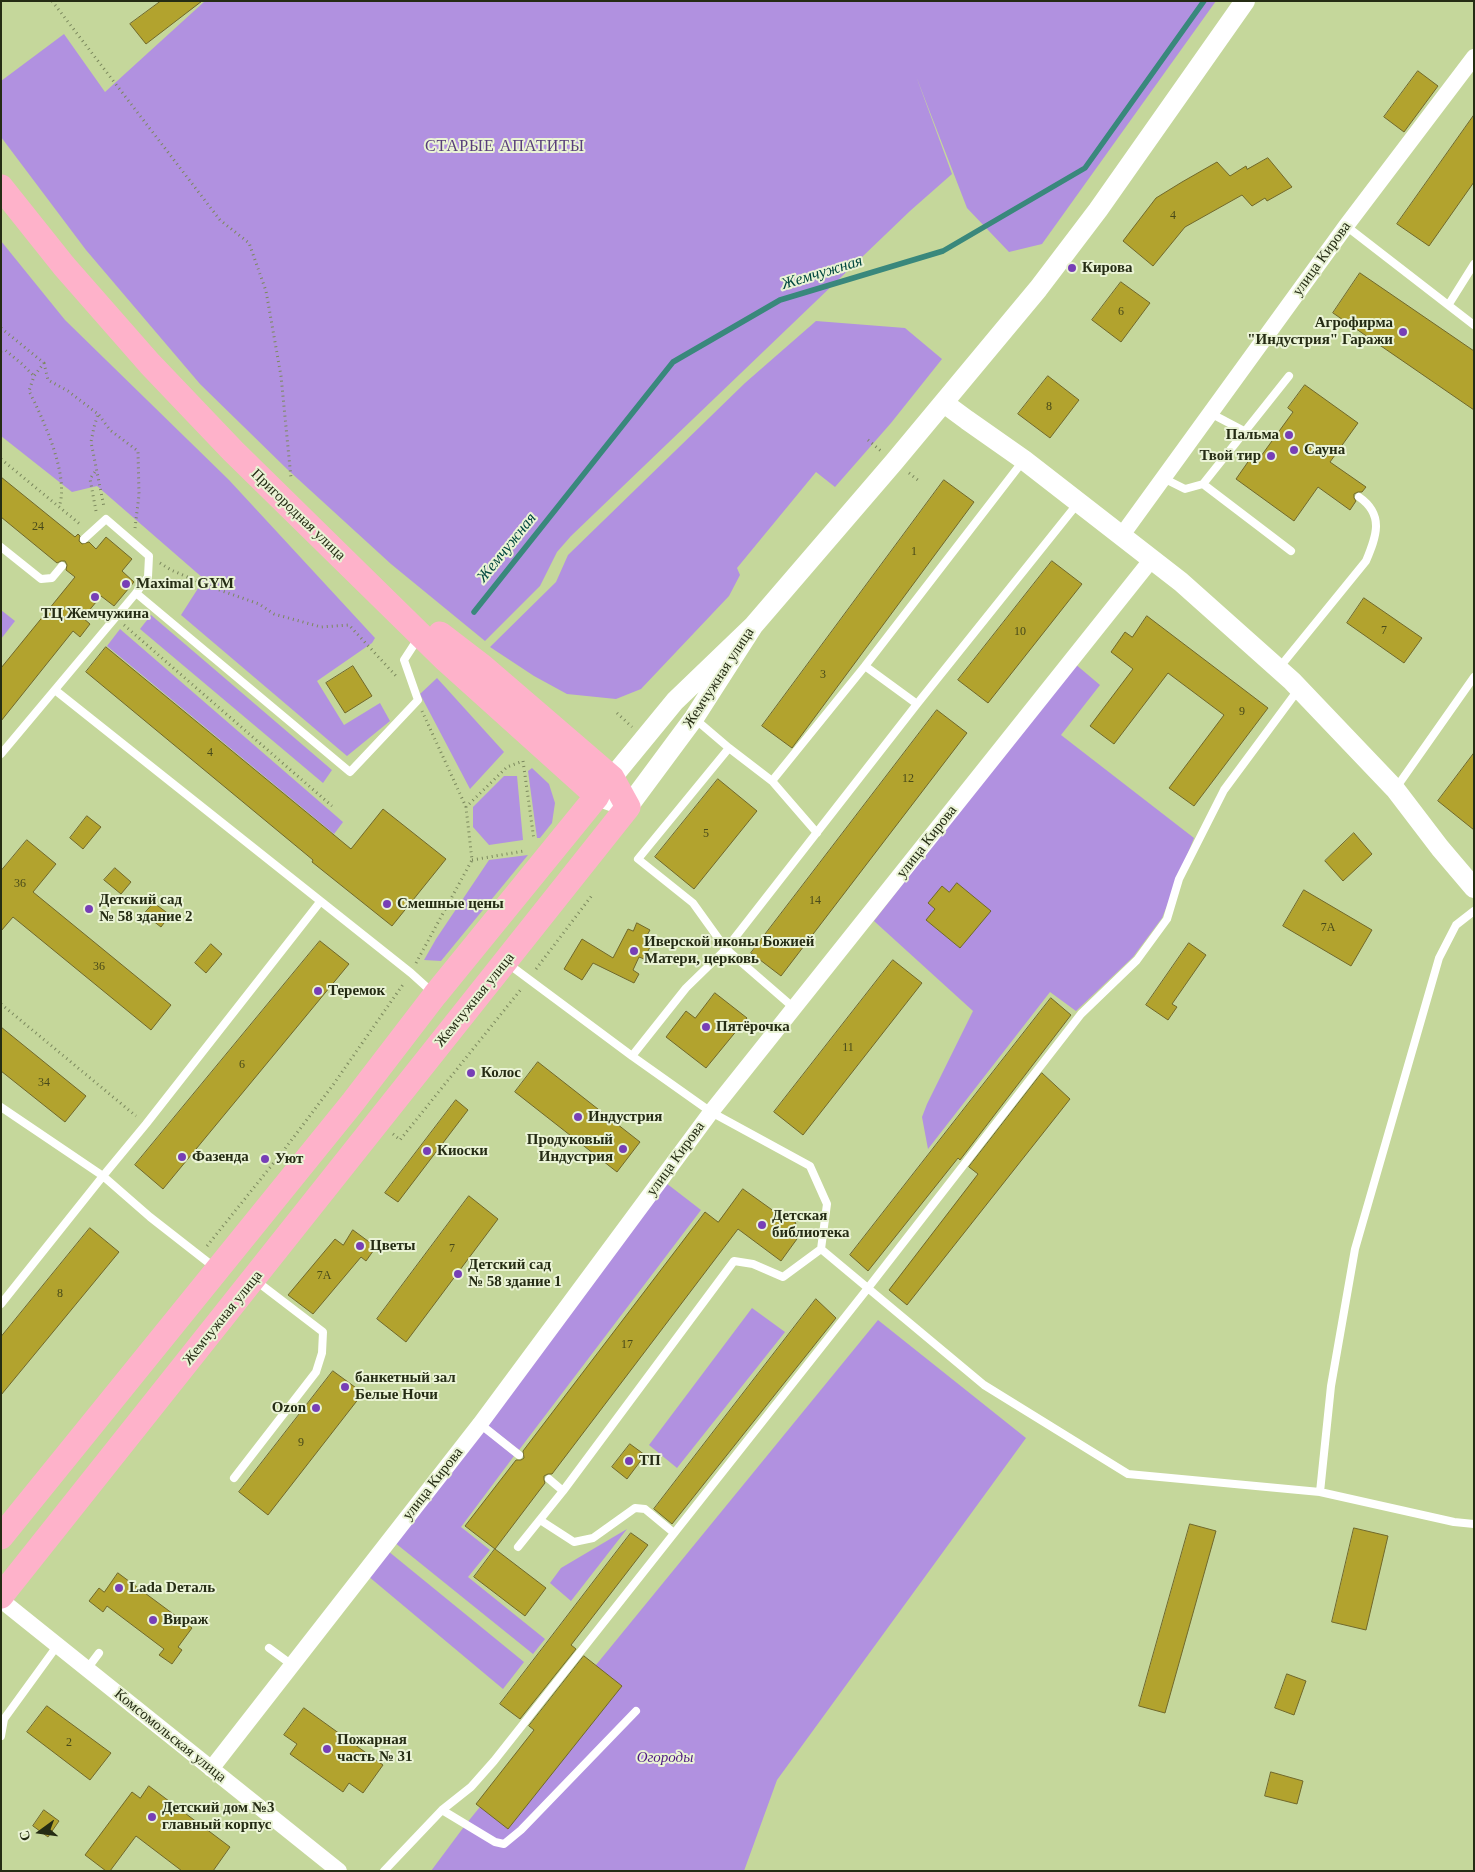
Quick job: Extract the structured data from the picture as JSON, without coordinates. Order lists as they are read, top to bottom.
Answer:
{
  "streets": {
    "main road": ["Пригородная улица", "Жемчужная улица"],
    "street": ["улица Кирова", "Комсомольская улица"]
  },
  "crossings": [
    ["улица Кирова", "Комсомольская улица"]
  ],
  "districts": ["СТАРЫЕ АПАТИТЫ"],
  "water": ["Жемчужная"],
  "parks": ["Огороды"],
  "places": [
    "Кирова",
    "Агрофирма \"Индустрия\" Гаражи",
    "Пальма",
    "Сауна",
    "Твой тир",
    "Maximal GYM",
    "ТЦ Жемчужина",
    "Смешные цены",
    "Детский сад № 58 здание 2",
    "Иверской иконы Божией Матери, церковь",
    "Теремок",
    "Пятёрочка",
    "Колос",
    "Индустрия",
    "Продуковый Индустрия",
    "Киоски",
    "Фазенда",
    "Уют",
    "Детская библиотека",
    "Цветы",
    "Детский сад № 58 здание 1",
    "банкетный зал Белые Ночи",
    "Ozon",
    "ТП",
    "Lada Dеталь",
    "Вираж",
    "Пожарная часть № 31",
    "Детский дом №3 главный корпус"
  ],
  "house_numbers": [
    "4",
    "6",
    "8",
    "24",
    "1",
    "7",
    "10",
    "3",
    "9",
    "4",
    "12",
    "5",
    "36",
    "14",
    "7А",
    "36",
    "11",
    "6",
    "34",
    "7",
    "7А",
    "8",
    "17",
    "9",
    "2"
  ],
  "north": "left"
}
